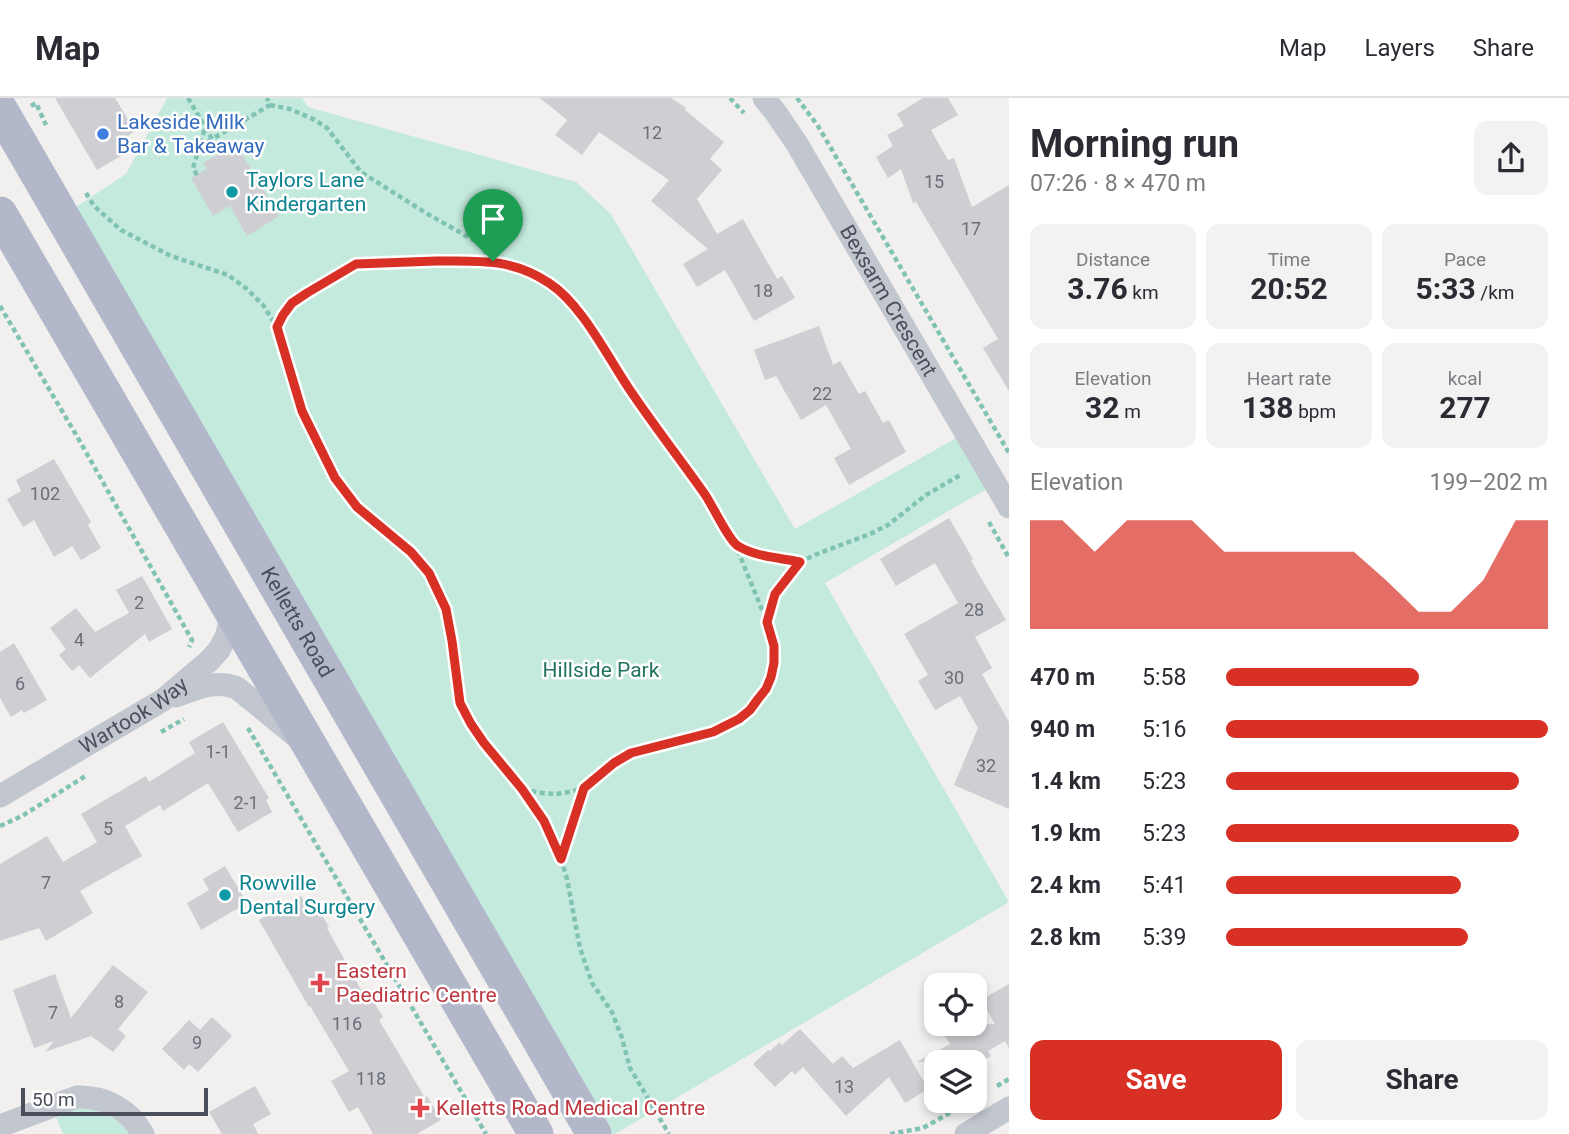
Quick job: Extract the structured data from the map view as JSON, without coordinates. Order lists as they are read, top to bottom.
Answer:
{
  "streets": {
    "main road": ["Kelletts Road"],
    "street": ["Bexsarm Crescent", "Wartook Way"]
  },
  "parks": ["Hillside Park"],
  "places": {
    "other": ["Lakeside Milk Bar & Takeaway", "Taylors Lane Kindergarten", "Rowville Dental Surgery"],
    "health": ["Eastern Paediatric Centre", "Kelletts Road Medical Centre"]
  },
  "house_numbers": [
    "12",
    "15",
    "17",
    "18",
    "22",
    "102",
    "2",
    "28",
    "4",
    "30",
    "6",
    "1-1",
    "32",
    "2-1",
    "5",
    "7",
    "8",
    "7",
    "116",
    "9",
    "118",
    "13"
  ],
  "scale_bar": "50 m",
  "page": {
    "header": "Map",
    "nav": ["Map", "Layers", "Share"],
    "heading": ["Morning run", "07:26 · 8 × 470 m"],
    "stats": [
      ["Distance", "3.76 km"],
      ["Time", "20:52"],
      ["Pace", "5:33 /km"],
      ["Elevation", "32 m"],
      ["Heart rate", "138 bpm"],
      ["kcal", "277"]
    ],
    "chart": ["Elevation", "199–202 m"],
    "list": [
      {
        "name": "470 m",
        "note": "5:58"
      },
      {
        "name": "940 m",
        "note": "5:16"
      },
      {
        "name": "1.4 km",
        "note": "5:23"
      },
      {
        "name": "1.9 km",
        "note": "5:23"
      },
      {
        "name": "2.4 km",
        "note": "5:41"
      },
      {
        "name": "2.8 km",
        "note": "5:39"
      }
    ],
    "buttons": ["Save", "Share"],
    "scale": "50 m"
  }
}
